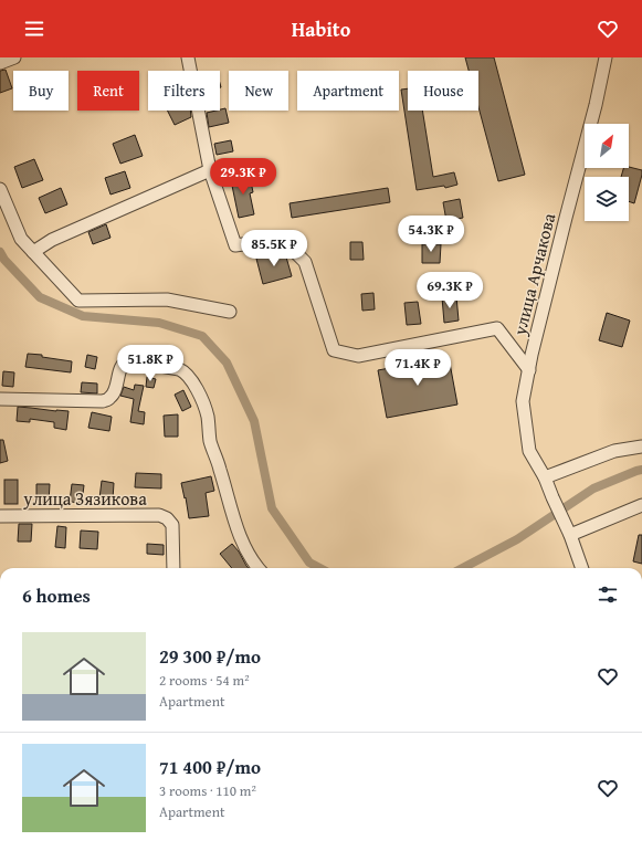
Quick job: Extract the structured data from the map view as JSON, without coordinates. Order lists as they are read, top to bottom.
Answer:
{
  "streets": {
    "street": ["улица Арчакова", "улица Зязикова"]
  },
  "north": "top right",
  "page": {
    "header": "Habito",
    "chip": [
      "Buy",
      "Rent",
      "Filters",
      "New",
      "Apartment",
      "House"
    ],
    "price": [
      "29.3K ₽",
      "54.3K ₽",
      "85.5K ₽",
      "69.3K ₽",
      "51.8K ₽",
      "71.4K ₽"
    ],
    "heading": "6 homes",
    "list": [
      {
        "name": "29 300 ₽/mo",
        "note": "2 rooms · 54 m² · Apartment"
      },
      {
        "name": "71 400 ₽/mo",
        "note": "3 rooms · 110 m² · Apartment"
      }
    ]
  }
}
